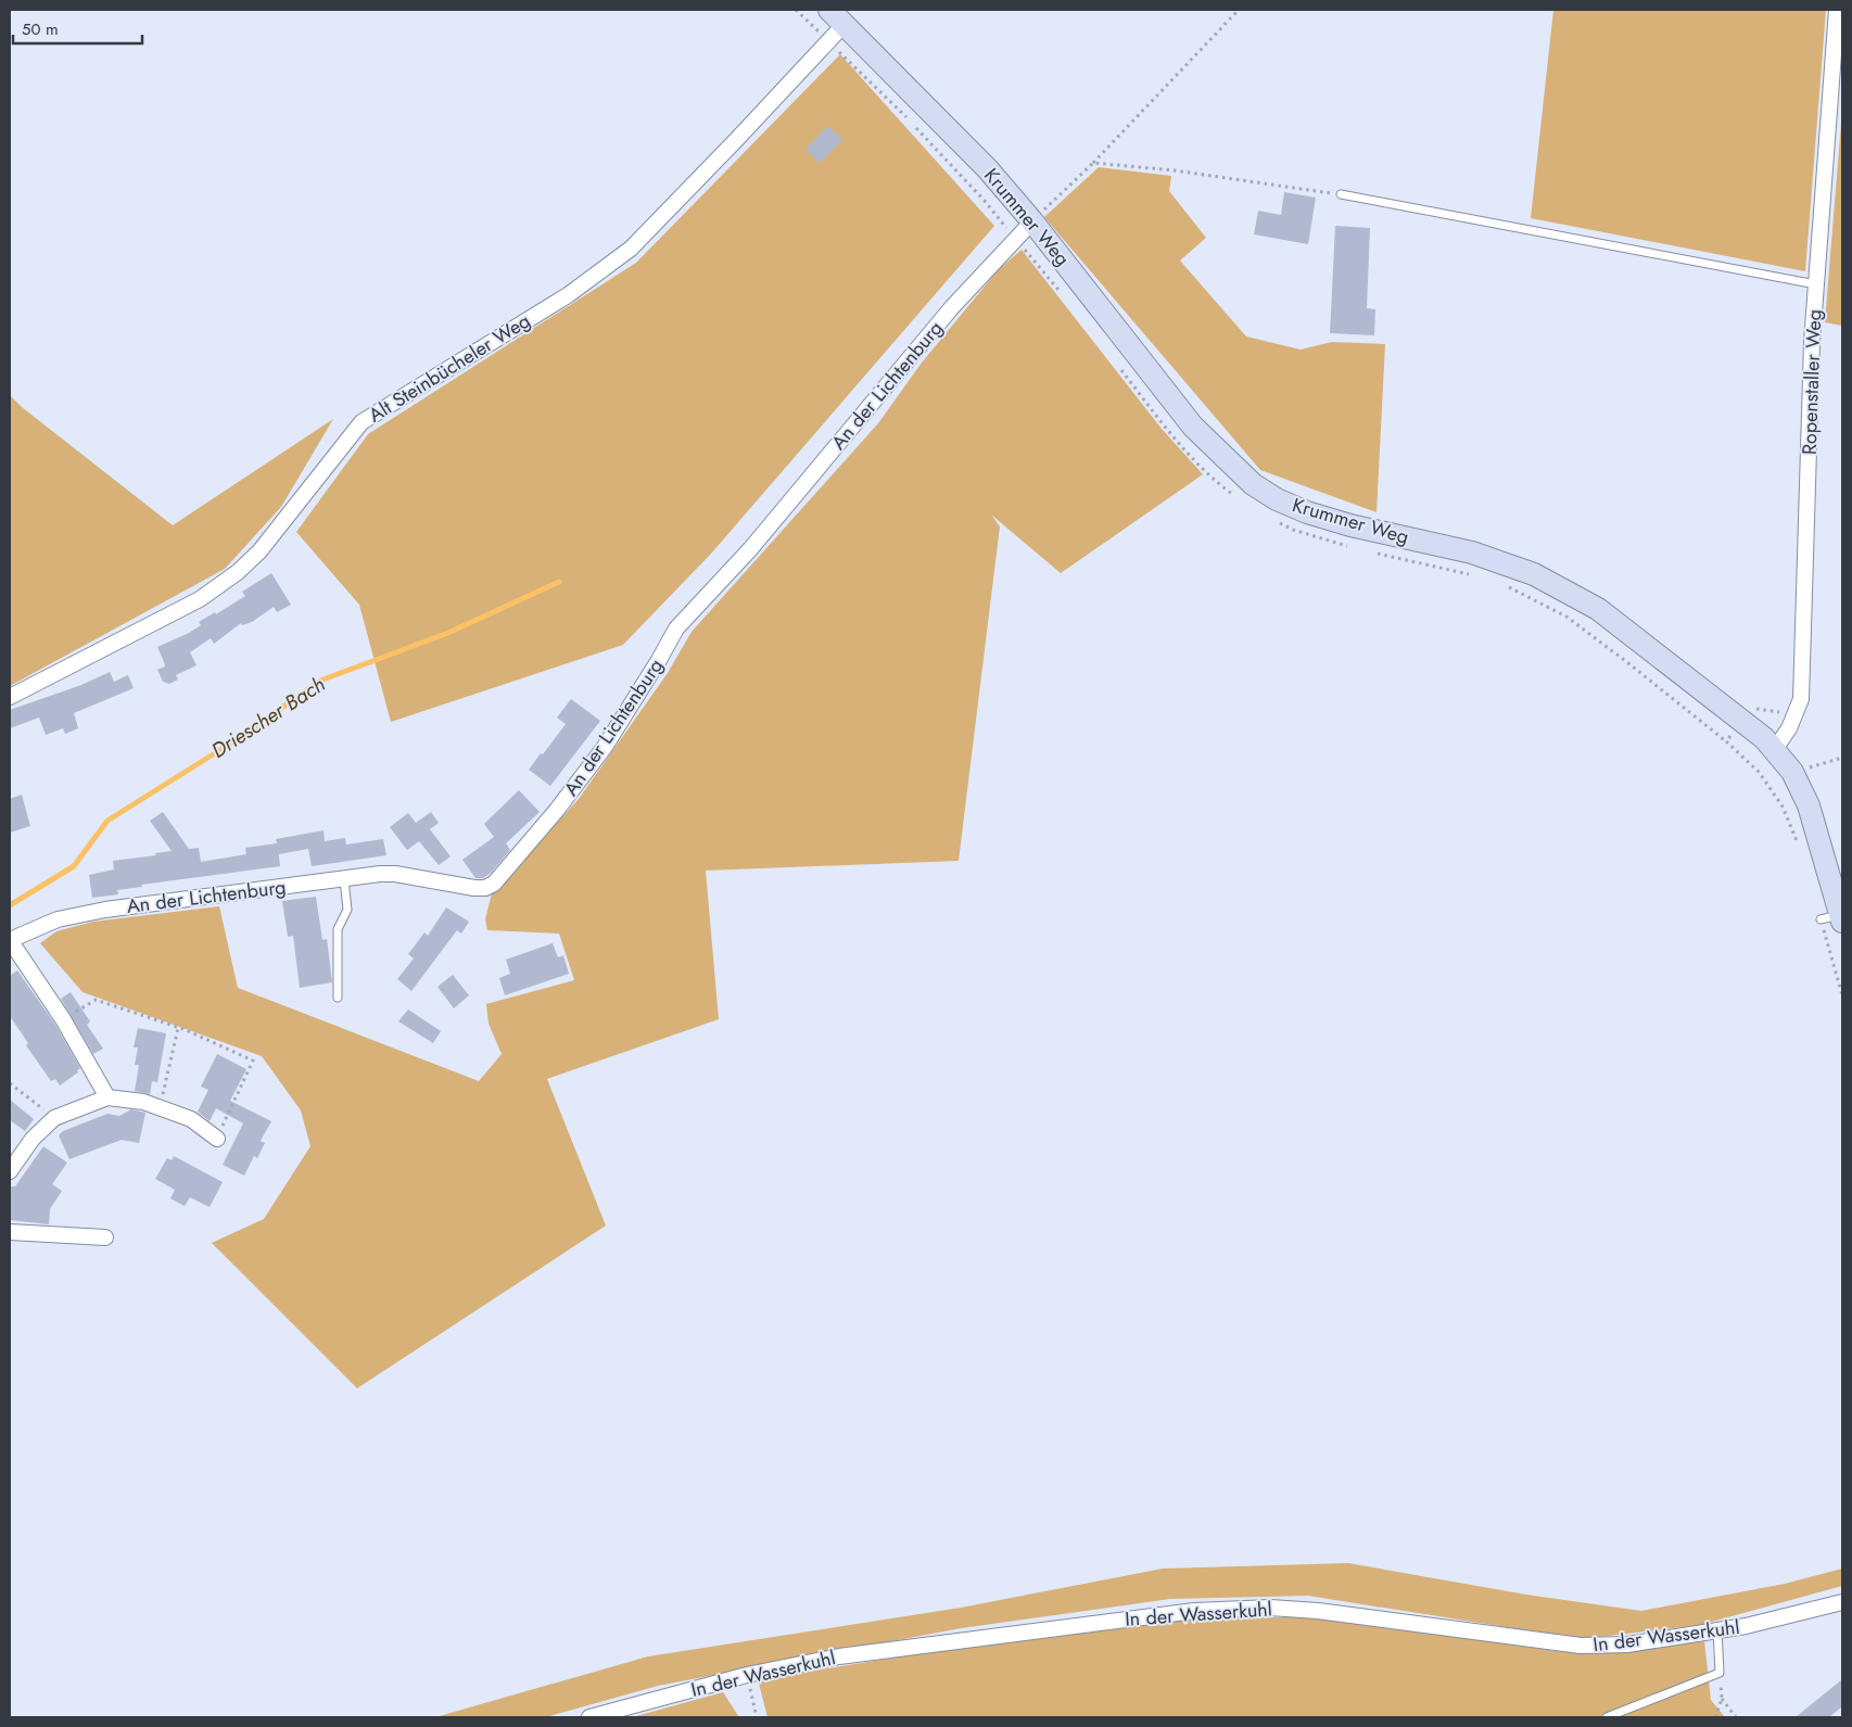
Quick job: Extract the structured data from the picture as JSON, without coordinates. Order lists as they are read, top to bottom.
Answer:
{
  "streets": {
    "main road": ["Krummer Weg"],
    "street": [
      "Alt Steinbücheler Weg",
      "Ropenstaller Weg",
      "An der Lichtenburg",
      "In der Wasserkuhl"
    ]
  },
  "crossings": [
    ["Krummer Weg", "Alt Steinbücheler Weg"],
    ["Krummer Weg", "Ropenstaller Weg"],
    ["Krummer Weg", "An der Lichtenburg"]
  ],
  "water": ["Driescher Bach"],
  "scale_bar": "50 m"
}
